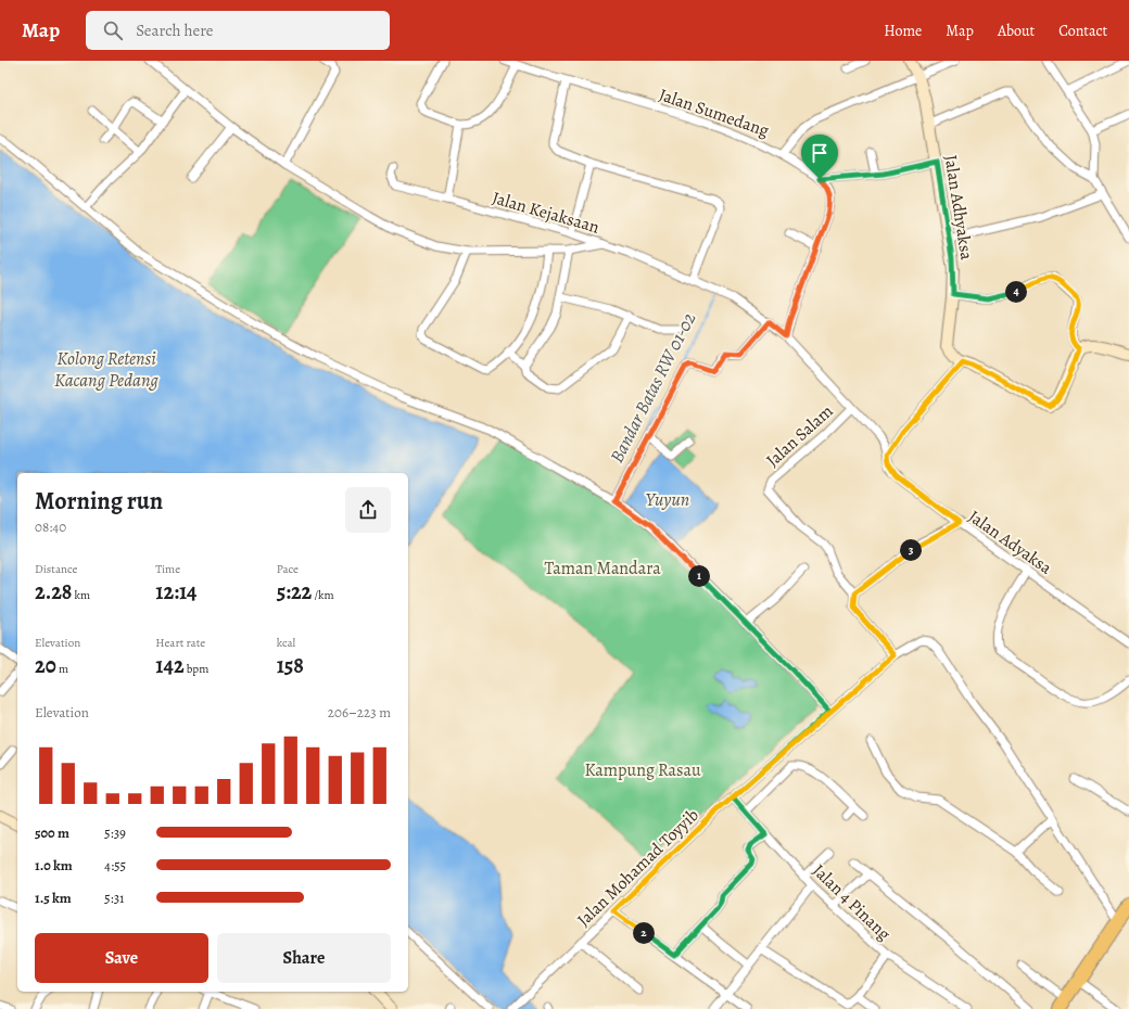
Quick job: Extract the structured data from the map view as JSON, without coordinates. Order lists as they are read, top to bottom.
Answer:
{
  "streets": {
    "street": [
      "Jalan Sumedang",
      "Jalan Adhyaksa",
      "Jalan Kejaksaan",
      "Jalan Salam",
      "Jalan Adyaksa",
      "Jalan Mohamad Toyyib",
      "Jalan 4 Pinang"
    ]
  },
  "crossings": [
    ["Jalan Sumedang", "Jalan Kejaksaan"],
    ["Jalan Mohamad Toyyib", "Jalan 4 Pinang"]
  ],
  "water": ["Kolong Retensi Kacang Pedang", "Bandar Batas RW 01-02", "Yuyun"],
  "parks": ["Taman Mandara", "Kampung Rasau"],
  "page": {
    "header": "Map",
    "search": "Search here",
    "nav": [
      "Home",
      "Map",
      "About",
      "Contact"
    ],
    "pins": [
      "4",
      "3",
      "1",
      "2"
    ],
    "heading": ["Morning run", "08:40"],
    "stats": [
      ["Distance", "2.28 km"],
      ["Time", "12:14"],
      ["Pace", "5:22 /km"],
      ["Elevation", "20 m"],
      ["Heart rate", "142 bpm"],
      ["kcal", "158"]
    ],
    "chart": ["Elevation", "206–223 m"],
    "list": [
      {
        "name": "500 m",
        "note": "5:39"
      },
      {
        "name": "1.0 km",
        "note": "4:55"
      },
      {
        "name": "1.5 km",
        "note": "5:31"
      }
    ],
    "buttons": ["Save", "Share"]
  }
}
